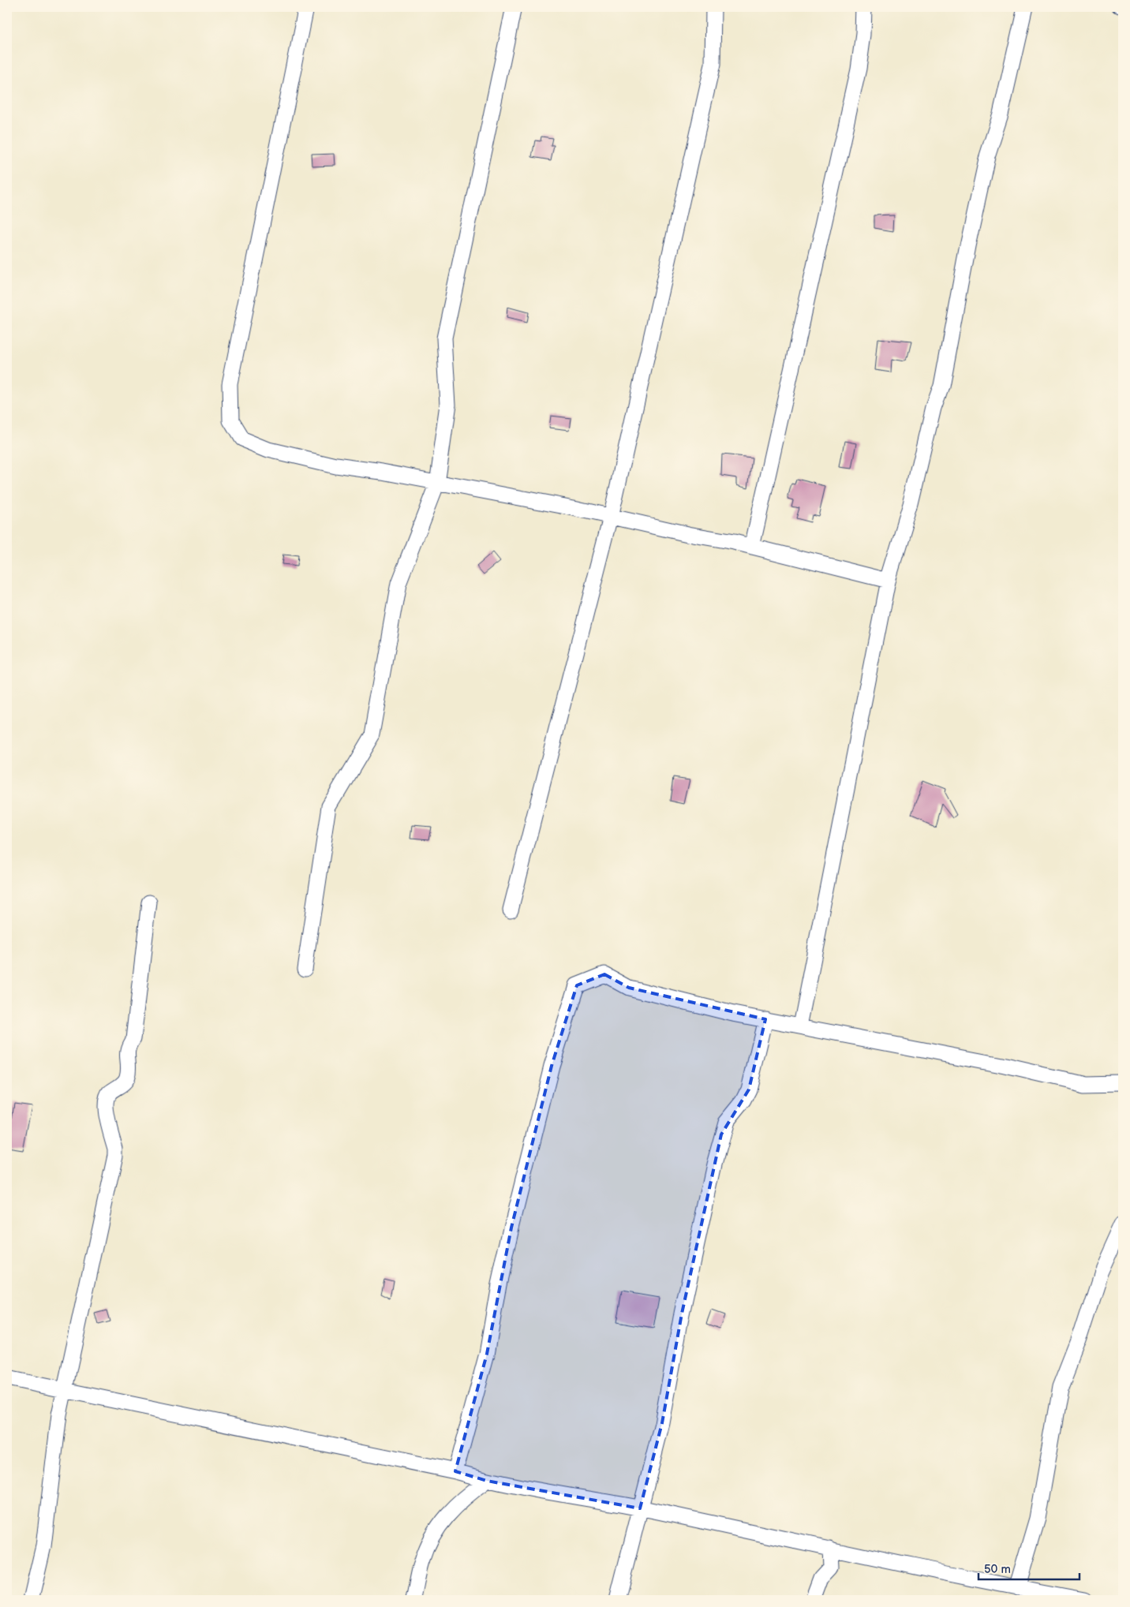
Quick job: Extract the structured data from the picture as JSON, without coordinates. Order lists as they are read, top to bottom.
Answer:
{
  "scale_bar": "50 m"
}
